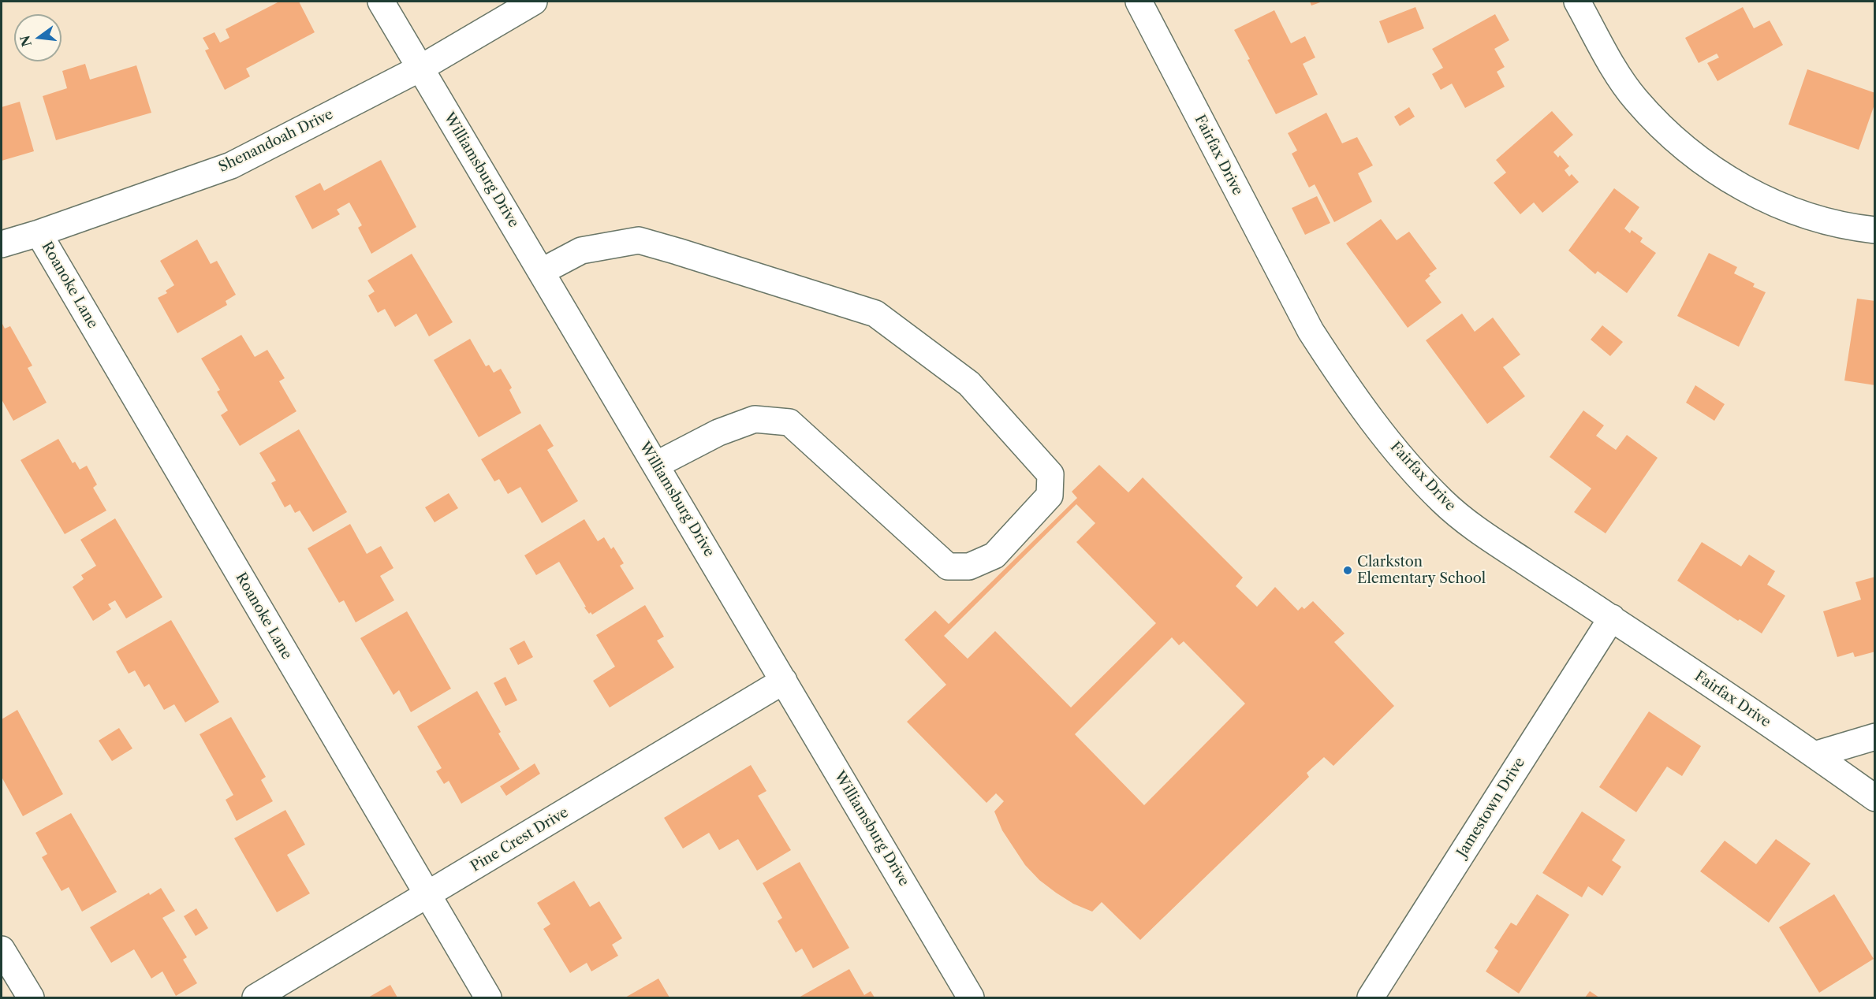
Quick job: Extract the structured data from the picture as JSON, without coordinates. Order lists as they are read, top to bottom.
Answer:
{
  "streets": {
    "street": [
      "Shenandoah Drive",
      "Fairfax Drive",
      "Williamsburg Drive",
      "Roanoke Lane",
      "Jamestown Drive",
      "Pine Crest Drive"
    ]
  },
  "crossings": [
    ["Shenandoah Drive", "Williamsburg Drive"],
    ["Shenandoah Drive", "Roanoke Lane"],
    ["Fairfax Drive", "Jamestown Drive"],
    ["Williamsburg Drive", "Pine Crest Drive"],
    ["Roanoke Lane", "Pine Crest Drive"]
  ],
  "places": ["Clarkston Elementary School"],
  "north": "left"
}
